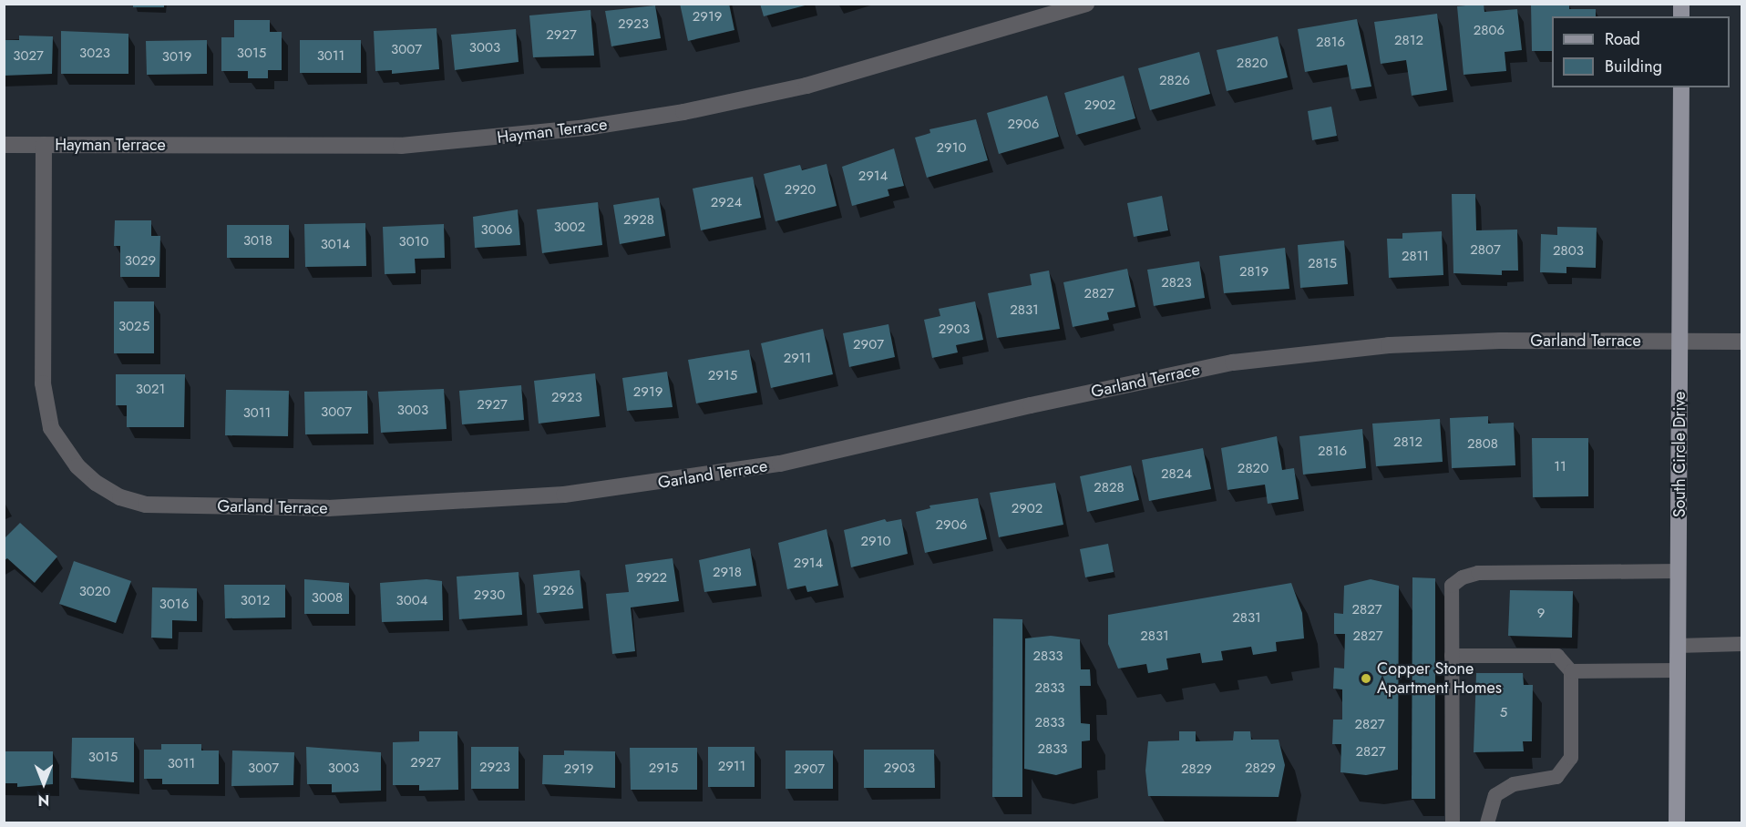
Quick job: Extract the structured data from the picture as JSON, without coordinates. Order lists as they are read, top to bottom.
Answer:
{
  "streets": {
    "main road": ["South Circle Drive"],
    "street": ["Hayman Terrace", "Garland Terrace"]
  },
  "crossings": [
    ["Hayman Terrace", "Garland Terrace"],
    ["Garland Terrace", "South Circle Drive"]
  ],
  "places": ["Copper Stone Apartment Homes"],
  "house_numbers": [
    "2919",
    "2923",
    "2806",
    "2927",
    "2812",
    "2816",
    "3003",
    "3007",
    "3023",
    "3015",
    "3027",
    "3011",
    "3019",
    "2820",
    "2826",
    "2902",
    "2906",
    "2910",
    "2914",
    "2920",
    "2924",
    "2928",
    "3002",
    "3006",
    "3018",
    "3010",
    "3014",
    "2807",
    "2803",
    "2811",
    "3029",
    "2815",
    "2819",
    "2823",
    "2827",
    "2831",
    "3025",
    "2903",
    "2907",
    "2911",
    "2915",
    "3021",
    "2919",
    "2923",
    "2927",
    "3003",
    "3007",
    "3011",
    "2812",
    "2808",
    "2816",
    "11",
    "2820",
    "2824",
    "2828",
    "2902",
    "2906",
    "2910",
    "2914",
    "2918",
    "2922",
    "2926",
    "3020",
    "2930",
    "3008",
    "3012",
    "3004",
    "3016",
    "2827",
    "9",
    "2831",
    "2831",
    "2827",
    "2833",
    "2833",
    "5",
    "2833",
    "2827",
    "2833",
    "2827",
    "3015",
    "2927",
    "3011",
    "2911",
    "2923",
    "3007",
    "3003",
    "2915",
    "2903",
    "2829",
    "2919",
    "2907",
    "2829"
  ],
  "legend": ["Road", "Building"],
  "north": "bottom"
}
